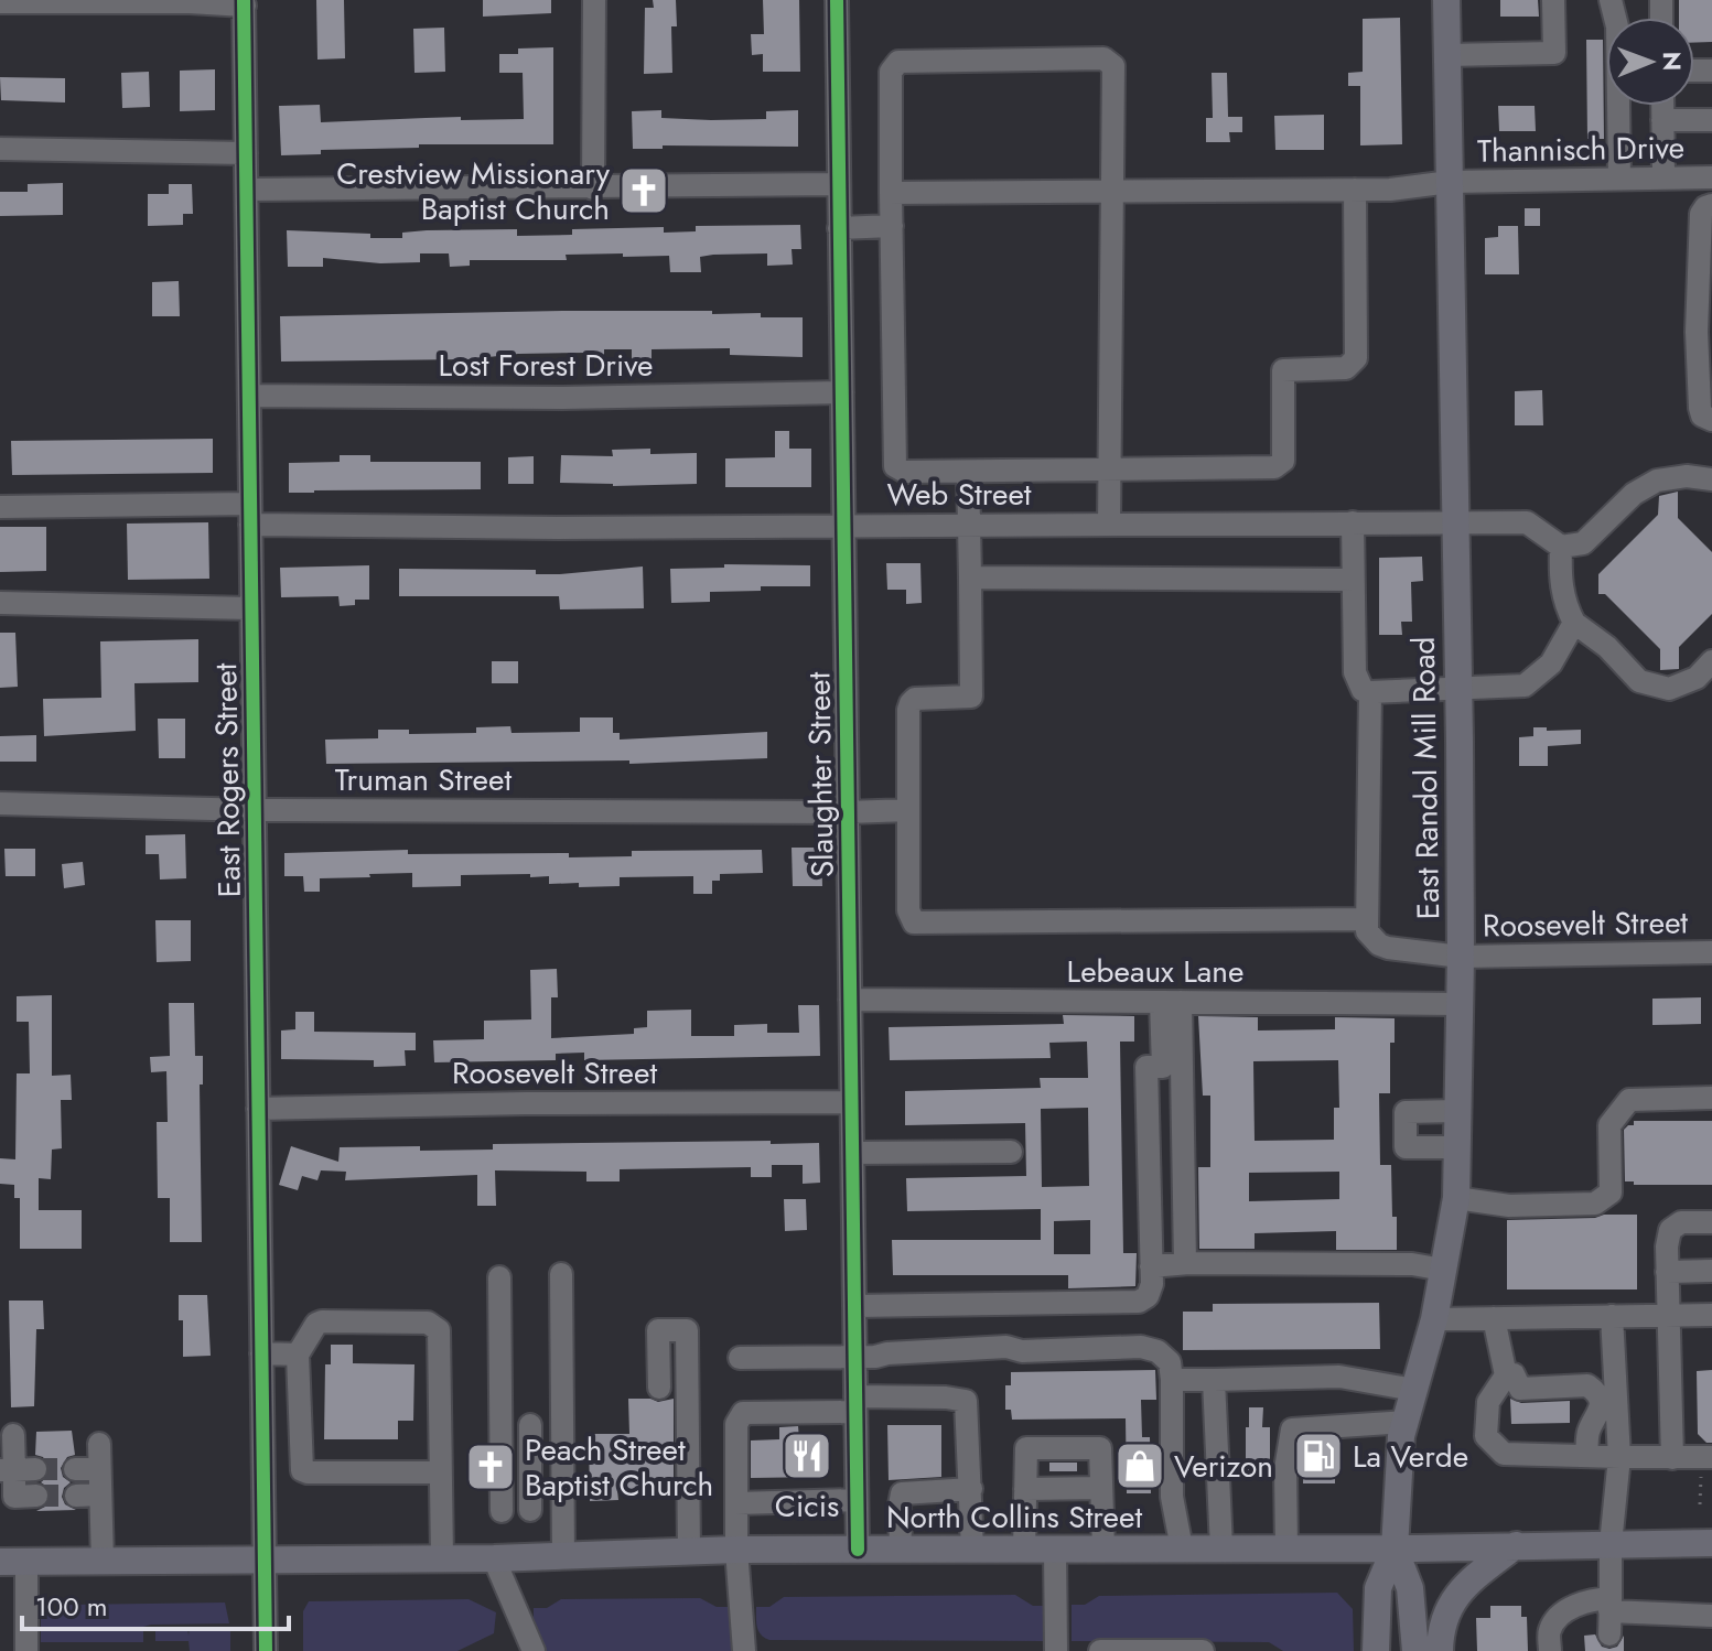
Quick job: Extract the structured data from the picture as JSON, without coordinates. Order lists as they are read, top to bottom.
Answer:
{
  "streets": {
    "main road": ["East Randol Mill Road", "North Collins Street"],
    "street": [
      "Thannisch Drive",
      "Lost Forest Drive",
      "Web Street",
      "Slaughter Street",
      "Truman Street",
      "East Rogers Street",
      "Roosevelt Street",
      "Lebeaux Lane"
    ]
  },
  "crossings": [
    ["Thannisch Drive", "East Randol Mill Road"],
    ["Lost Forest Drive", "Slaughter Street"],
    ["Lost Forest Drive", "East Rogers Street"],
    ["Web Street", "Slaughter Street"],
    ["Web Street", "East Randol Mill Road"],
    ["Web Street", "East Rogers Street"],
    ["Slaughter Street", "Truman Street"],
    ["Slaughter Street", "Roosevelt Street"],
    ["Slaughter Street", "Lebeaux Lane"],
    ["Slaughter Street", "North Collins Street"],
    ["East Randol Mill Road", "Roosevelt Street"],
    ["East Randol Mill Road", "Lebeaux Lane"],
    ["East Randol Mill Road", "North Collins Street"],
    ["Truman Street", "East Rogers Street"],
    ["East Rogers Street", "Roosevelt Street"],
    ["East Rogers Street", "North Collins Street"]
  ],
  "places": {
    "church": ["Crestview Missionary Baptist Church", "Peach Street Baptist Church"],
    "restaurant": ["Cicis"],
    "fuel station": ["La Verde"],
    "shop": ["Verizon"]
  },
  "scale_bar": "100 m",
  "north": "right"
}
